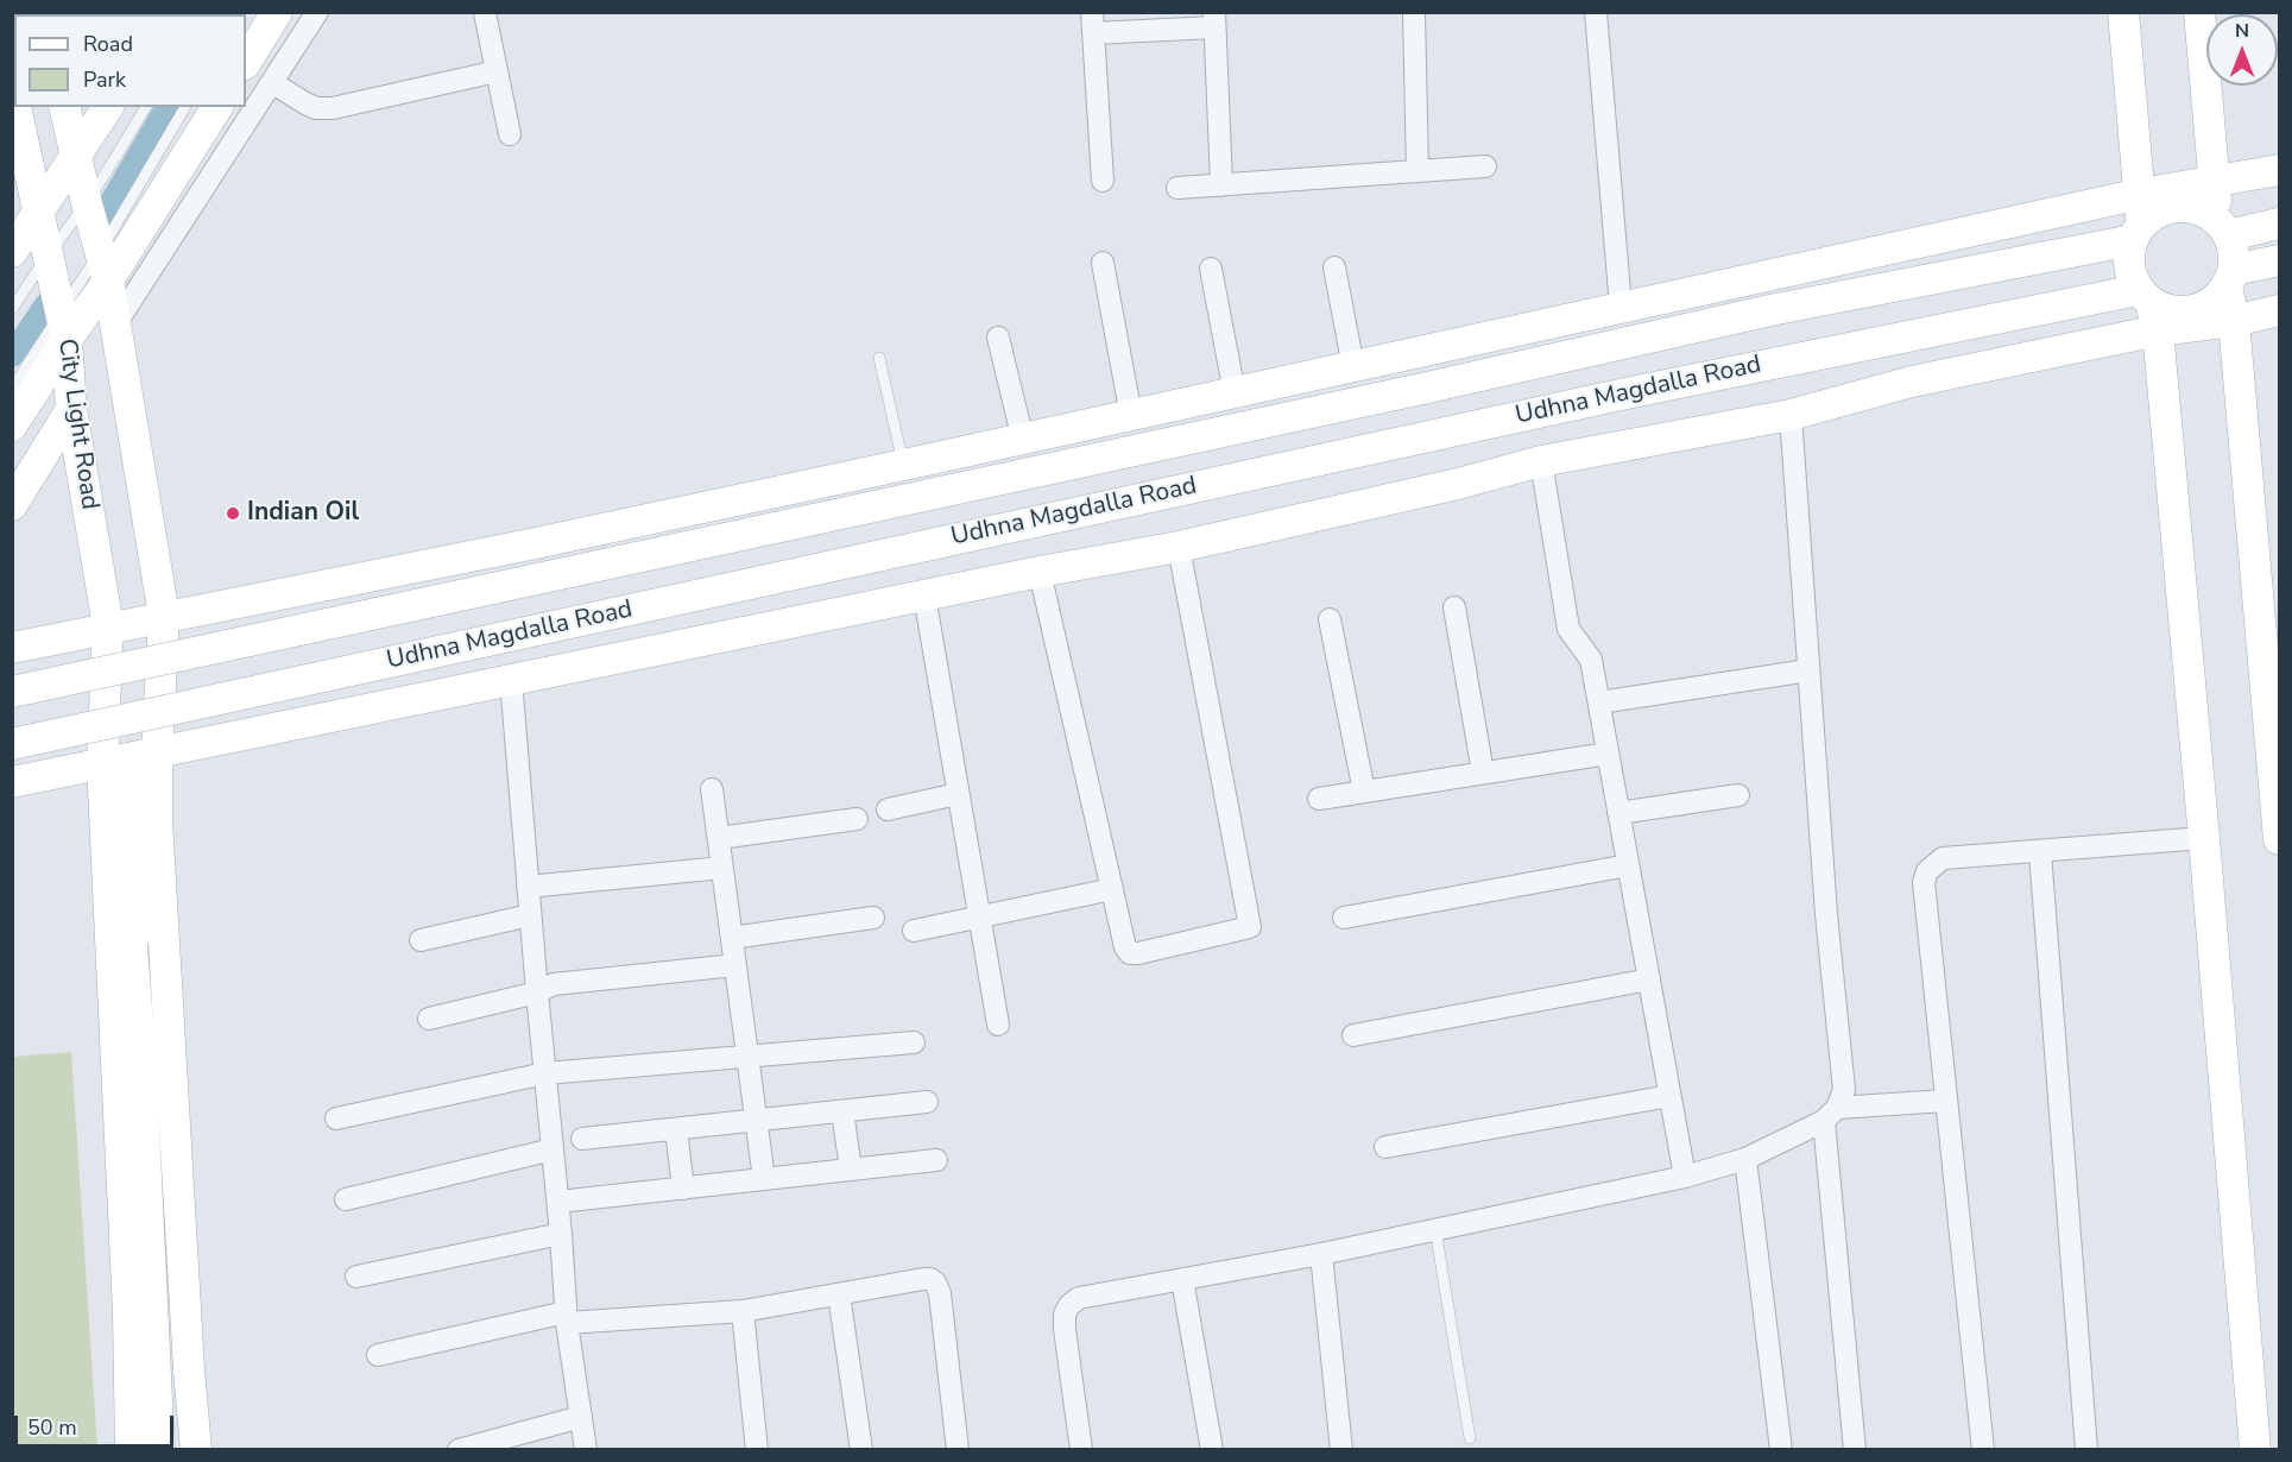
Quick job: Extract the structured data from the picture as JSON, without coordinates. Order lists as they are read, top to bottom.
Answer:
{
  "streets": {
    "main road": ["Udhna Magdalla Road", "City Light Road"]
  },
  "places": ["Indian Oil"],
  "legend": ["Road", "Park"],
  "scale_bar": "50 m",
  "north": "top"
}
